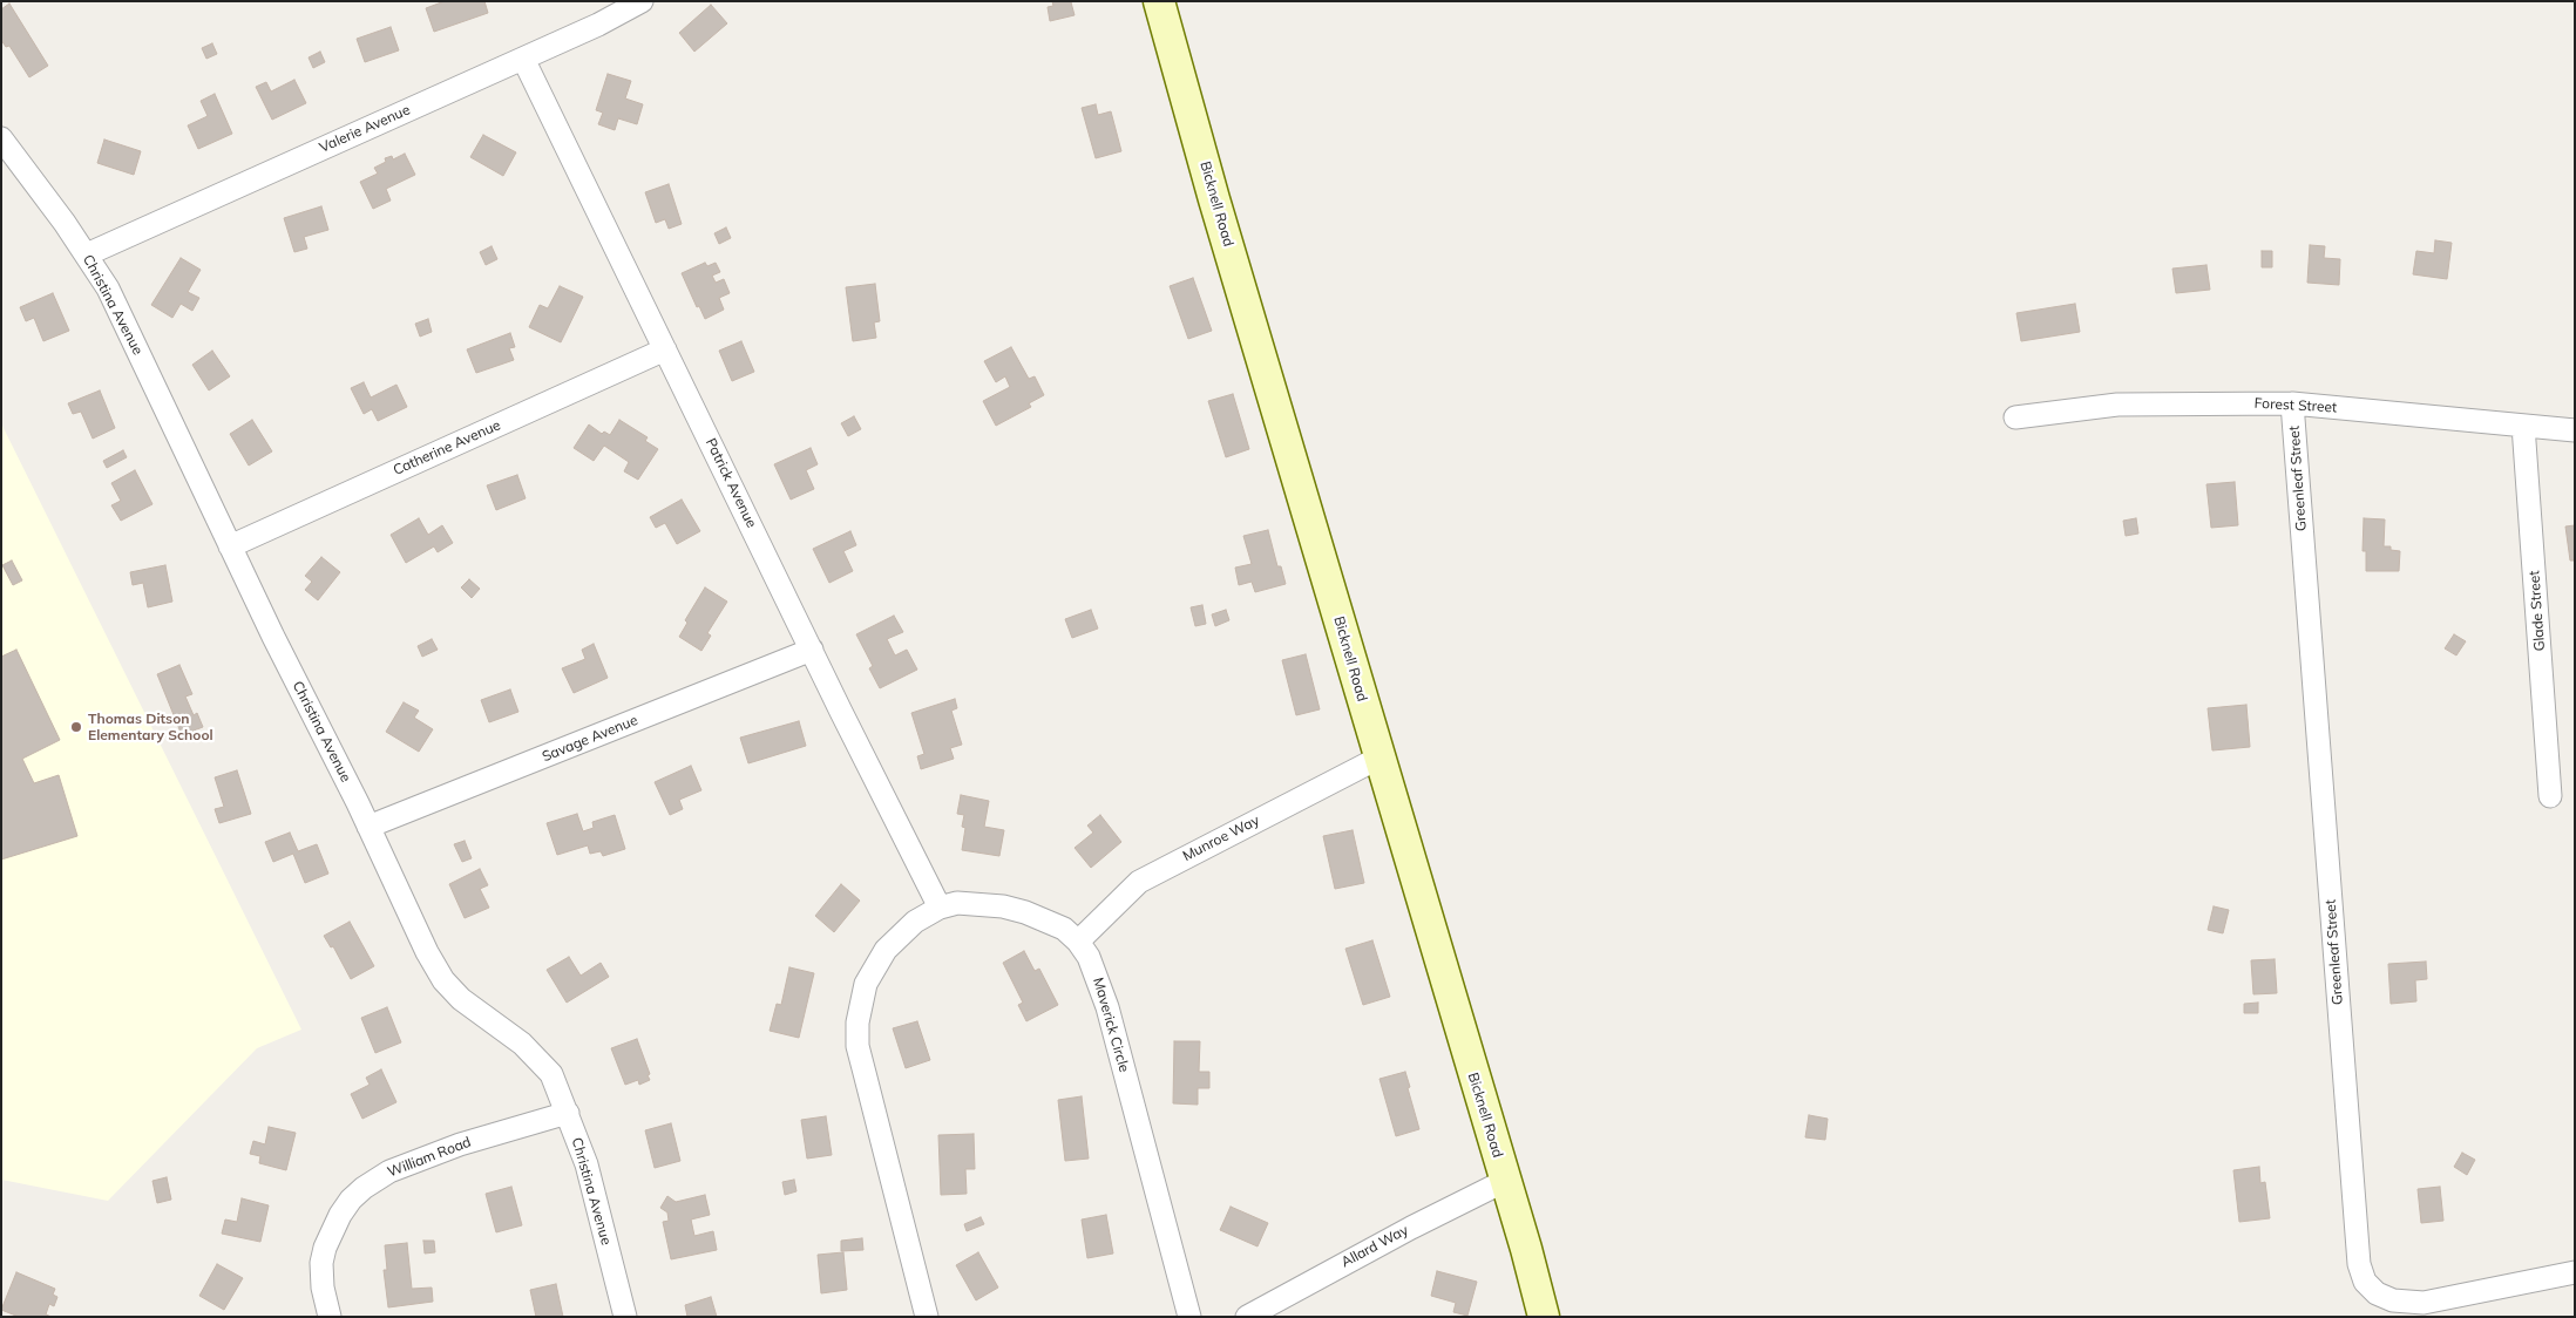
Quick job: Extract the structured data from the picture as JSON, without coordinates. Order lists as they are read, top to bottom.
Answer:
{
  "streets": {
    "street": [
      "Valerie Avenue",
      "Bicknell Road",
      "Christina Avenue",
      "Forest Street",
      "Catherine Avenue",
      "Greenleaf Street",
      "Patrick Avenue",
      "Glade Street",
      "Savage Avenue",
      "Munroe Way",
      "Maverick Circle",
      "William Road",
      "Allard Way"
    ]
  },
  "crossings": [
    ["Valerie Avenue", "Christina Avenue"],
    ["Valerie Avenue", "Patrick Avenue"],
    ["Bicknell Road", "Munroe Way"],
    ["Bicknell Road", "Allard Way"],
    ["Christina Avenue", "Catherine Avenue"],
    ["Christina Avenue", "Savage Avenue"],
    ["Christina Avenue", "William Road"],
    ["Forest Street", "Greenleaf Street"],
    ["Forest Street", "Glade Street"],
    ["Catherine Avenue", "Patrick Avenue"],
    ["Patrick Avenue", "Savage Avenue"],
    ["Patrick Avenue", "Maverick Circle"],
    ["Munroe Way", "Maverick Circle"]
  ],
  "places": ["Thomas Ditson Elementary School"]
}
